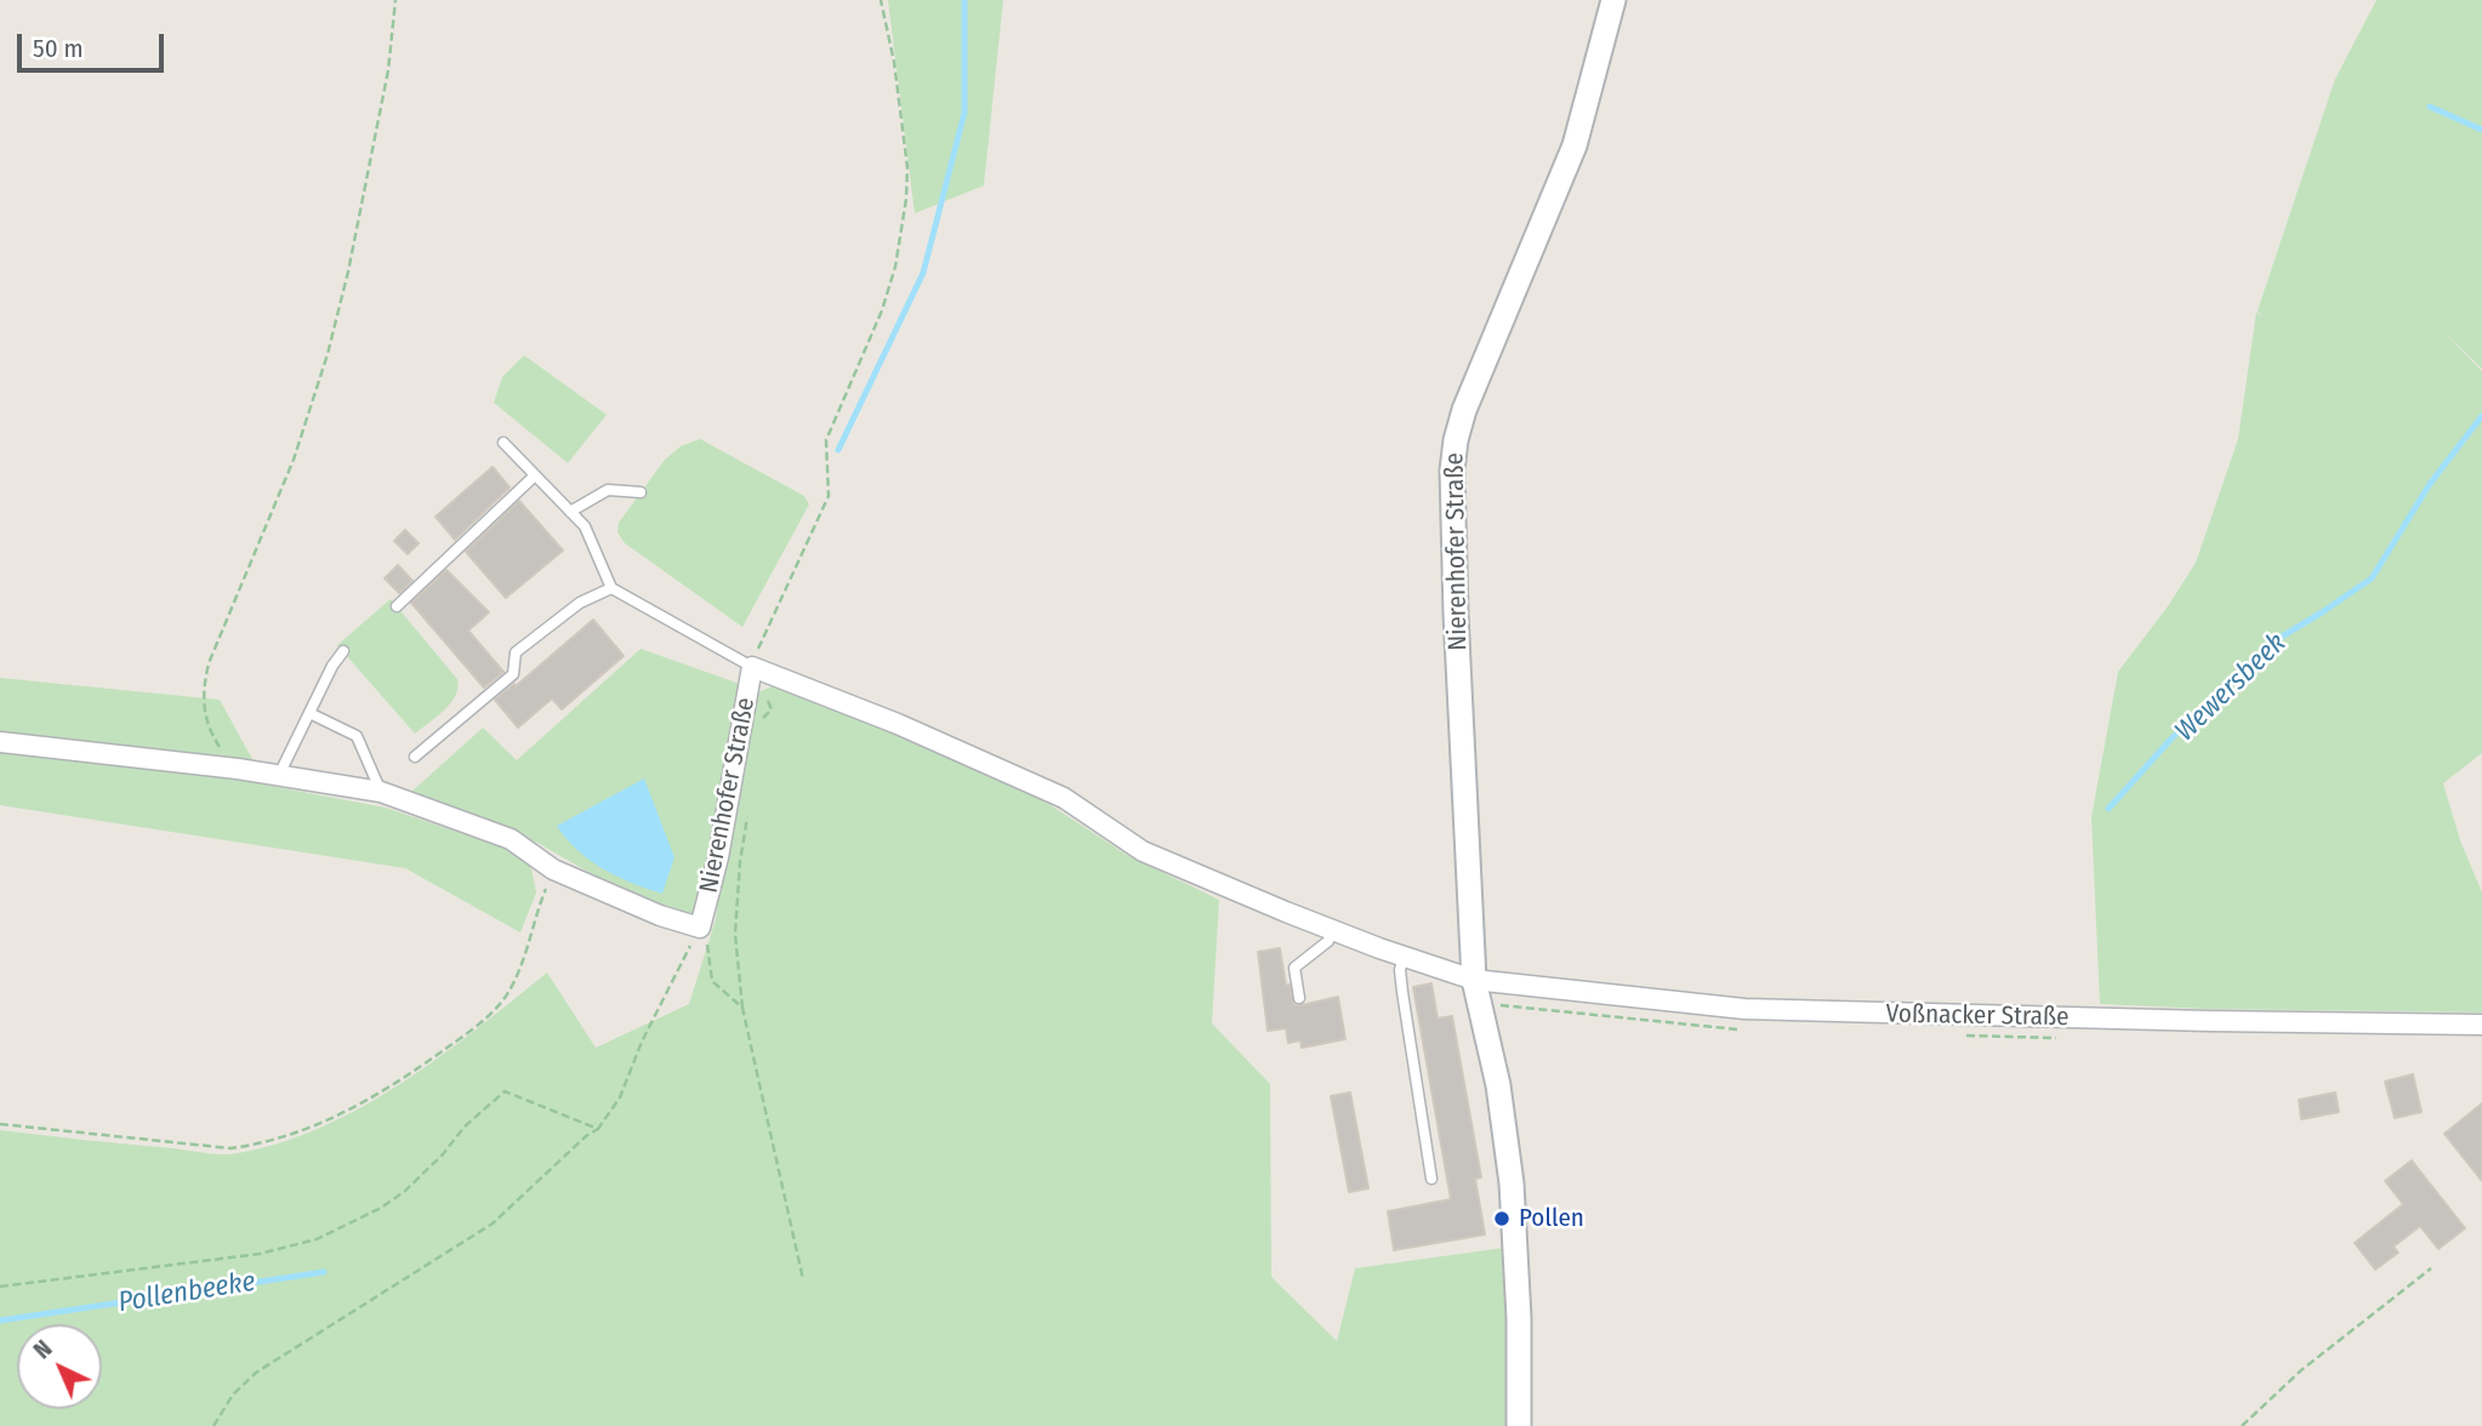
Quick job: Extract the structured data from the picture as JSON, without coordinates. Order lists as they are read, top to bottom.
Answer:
{
  "streets": {
    "street": ["Nierenhofer Straße", "Voßnacker Straße"]
  },
  "crossings": [
    ["Nierenhofer Straße", "Voßnacker Straße"]
  ],
  "water": ["Wewersbeek", "Pollenbeeke"],
  "places": ["Pollen"],
  "scale_bar": "50 m",
  "north": "top left"
}
